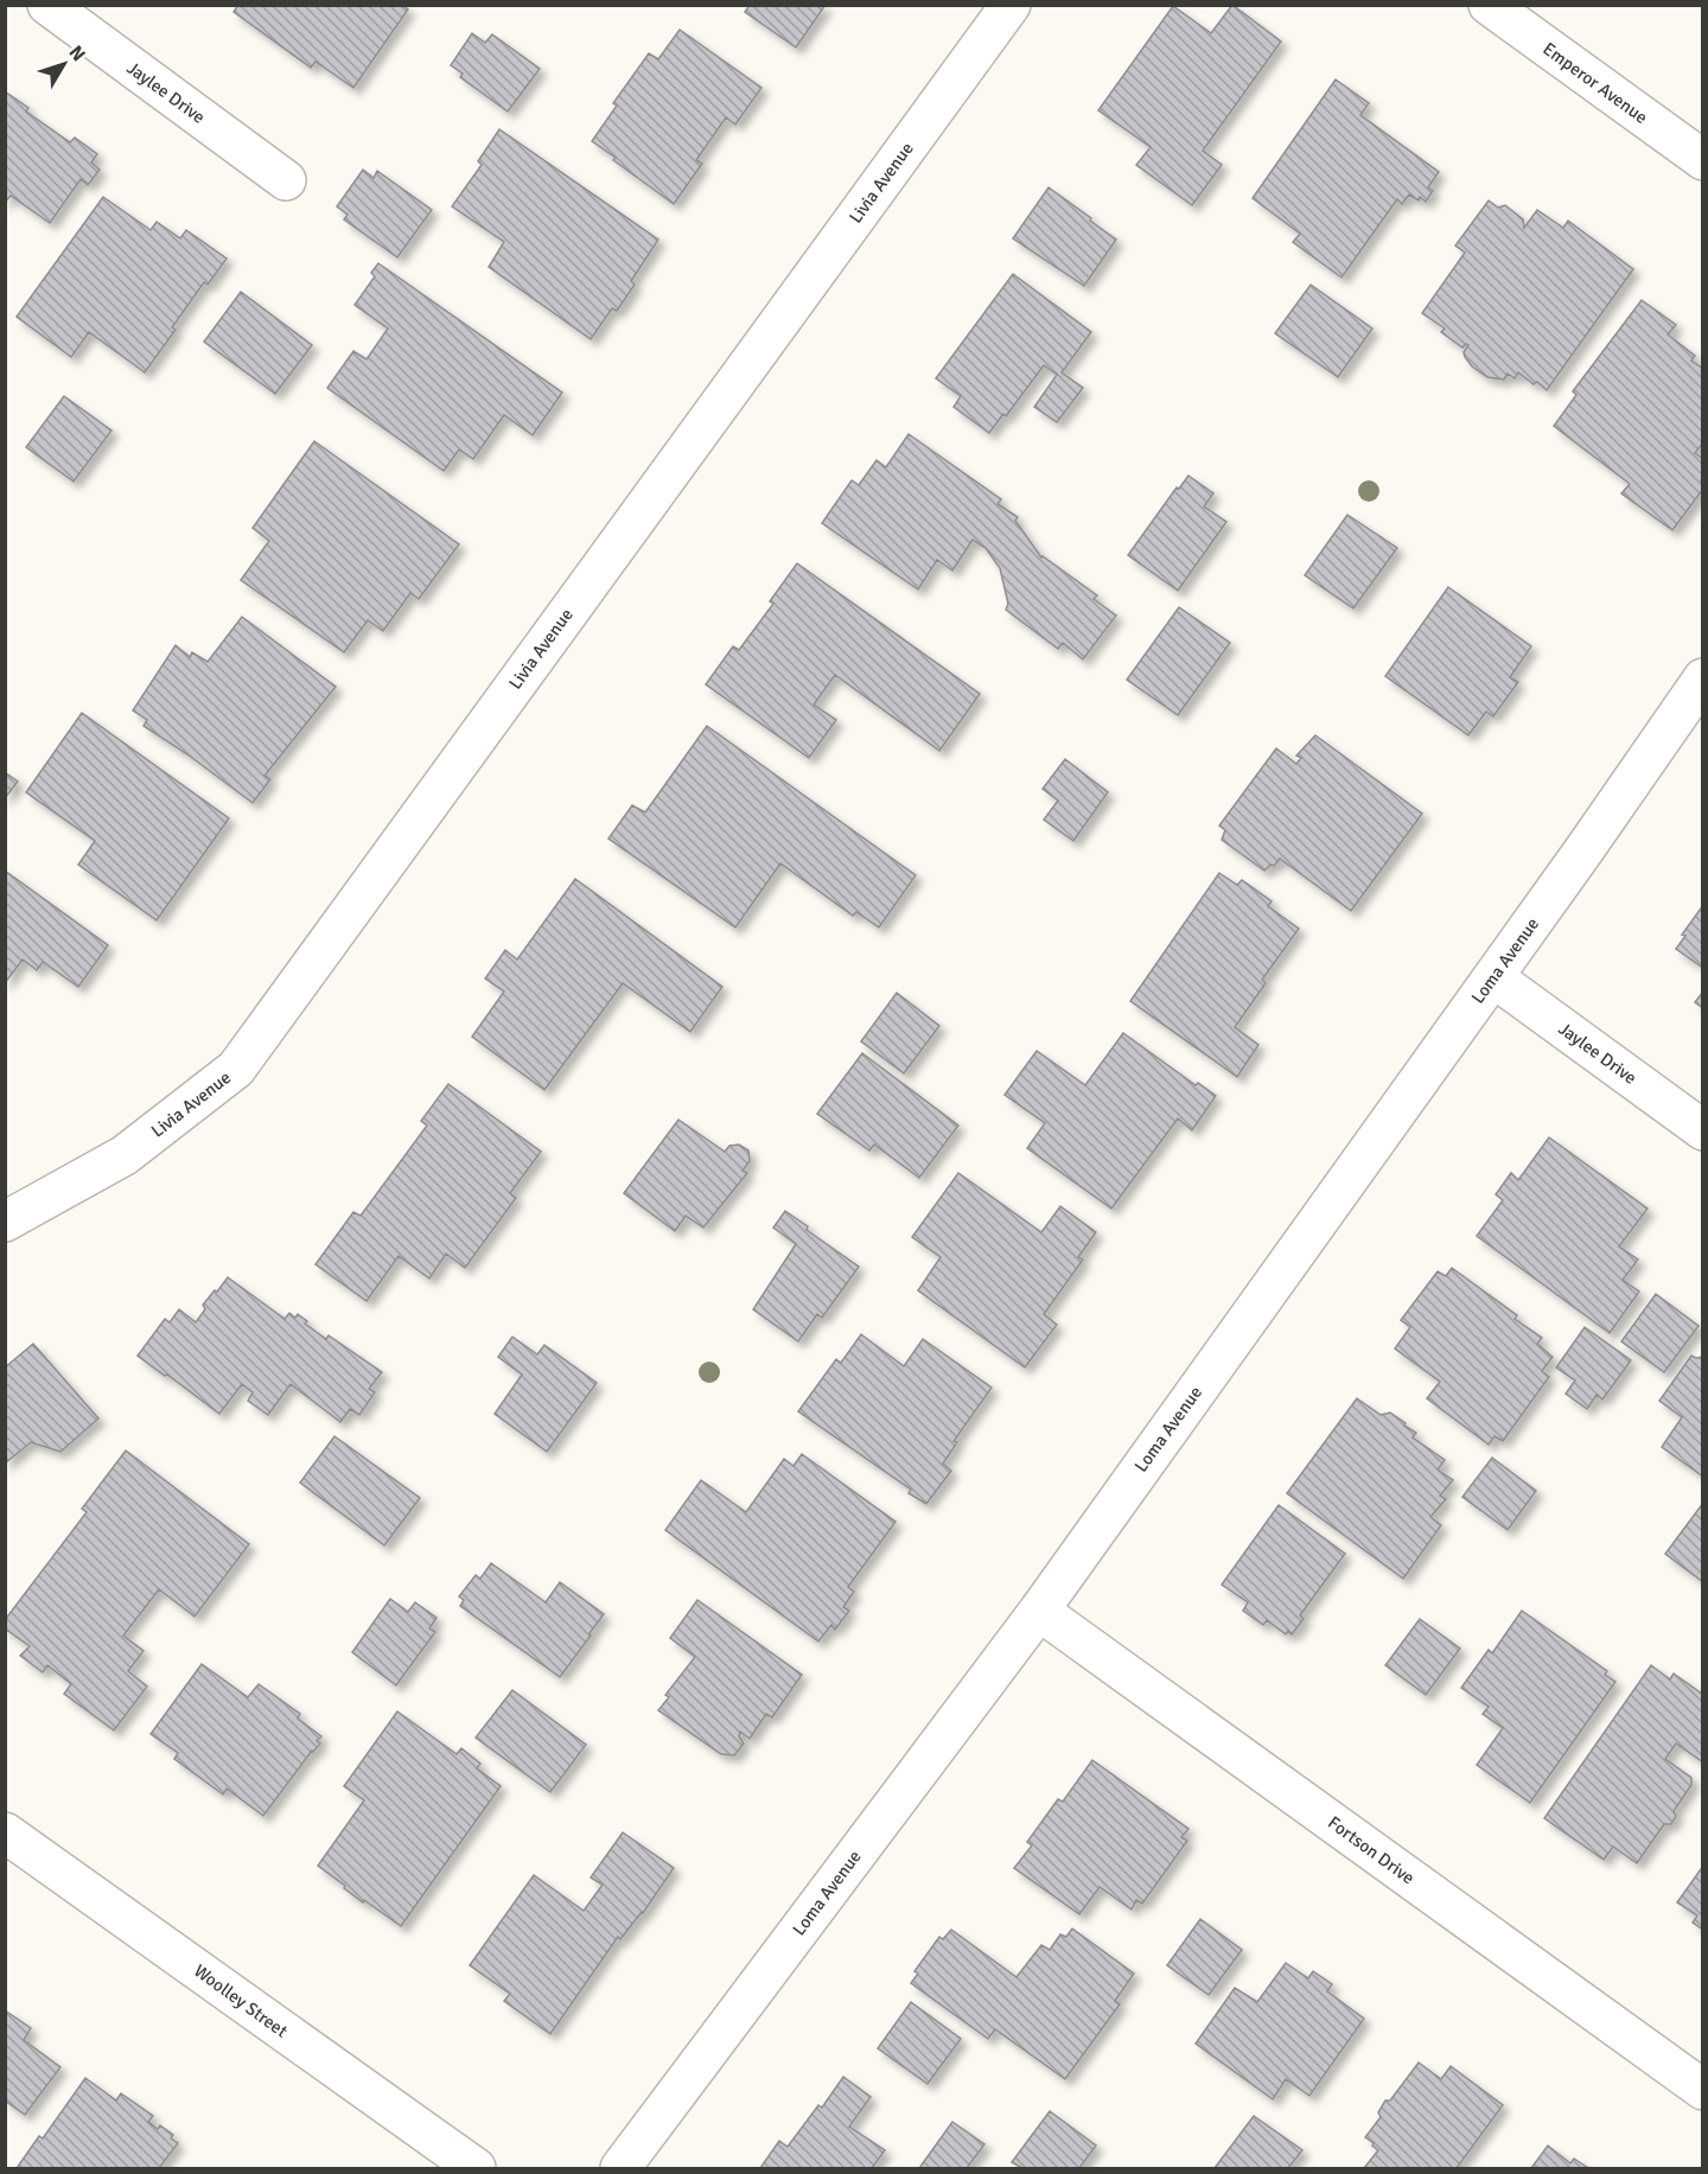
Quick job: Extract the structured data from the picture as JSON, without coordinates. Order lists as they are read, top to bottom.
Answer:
{
  "streets": {
    "street": [
      "Emperor Avenue",
      "Jaylee Drive",
      "Livia Avenue",
      "Loma Avenue",
      "Fortson Drive",
      "Woolley Street"
    ]
  },
  "crossings": [
    ["Jaylee Drive", "Loma Avenue"],
    ["Loma Avenue", "Fortson Drive"]
  ],
  "north": "top right"
}
